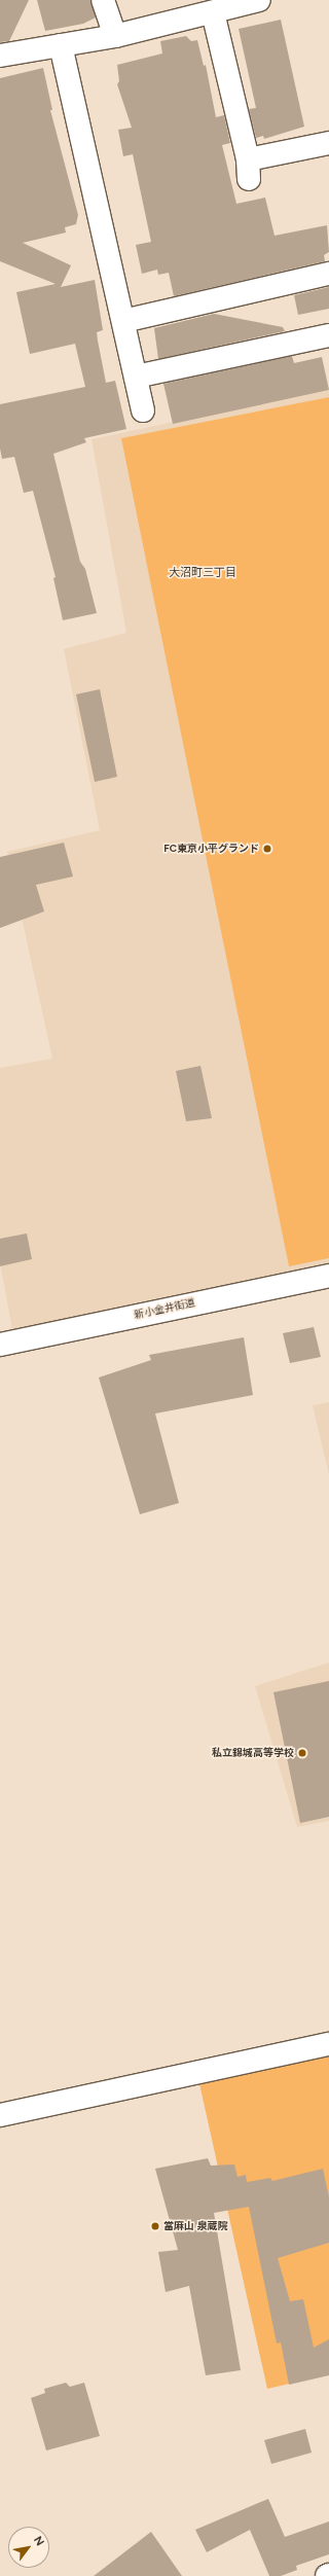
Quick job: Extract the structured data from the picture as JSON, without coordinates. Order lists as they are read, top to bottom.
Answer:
{
  "streets": {
    "street": ["新小金井街道"]
  },
  "districts": ["大沼町三丁目"],
  "places": ["FC東京小平グランド", "私立錦城高等学校", "當麻山 泉蔵院"],
  "north": "top right"
}
